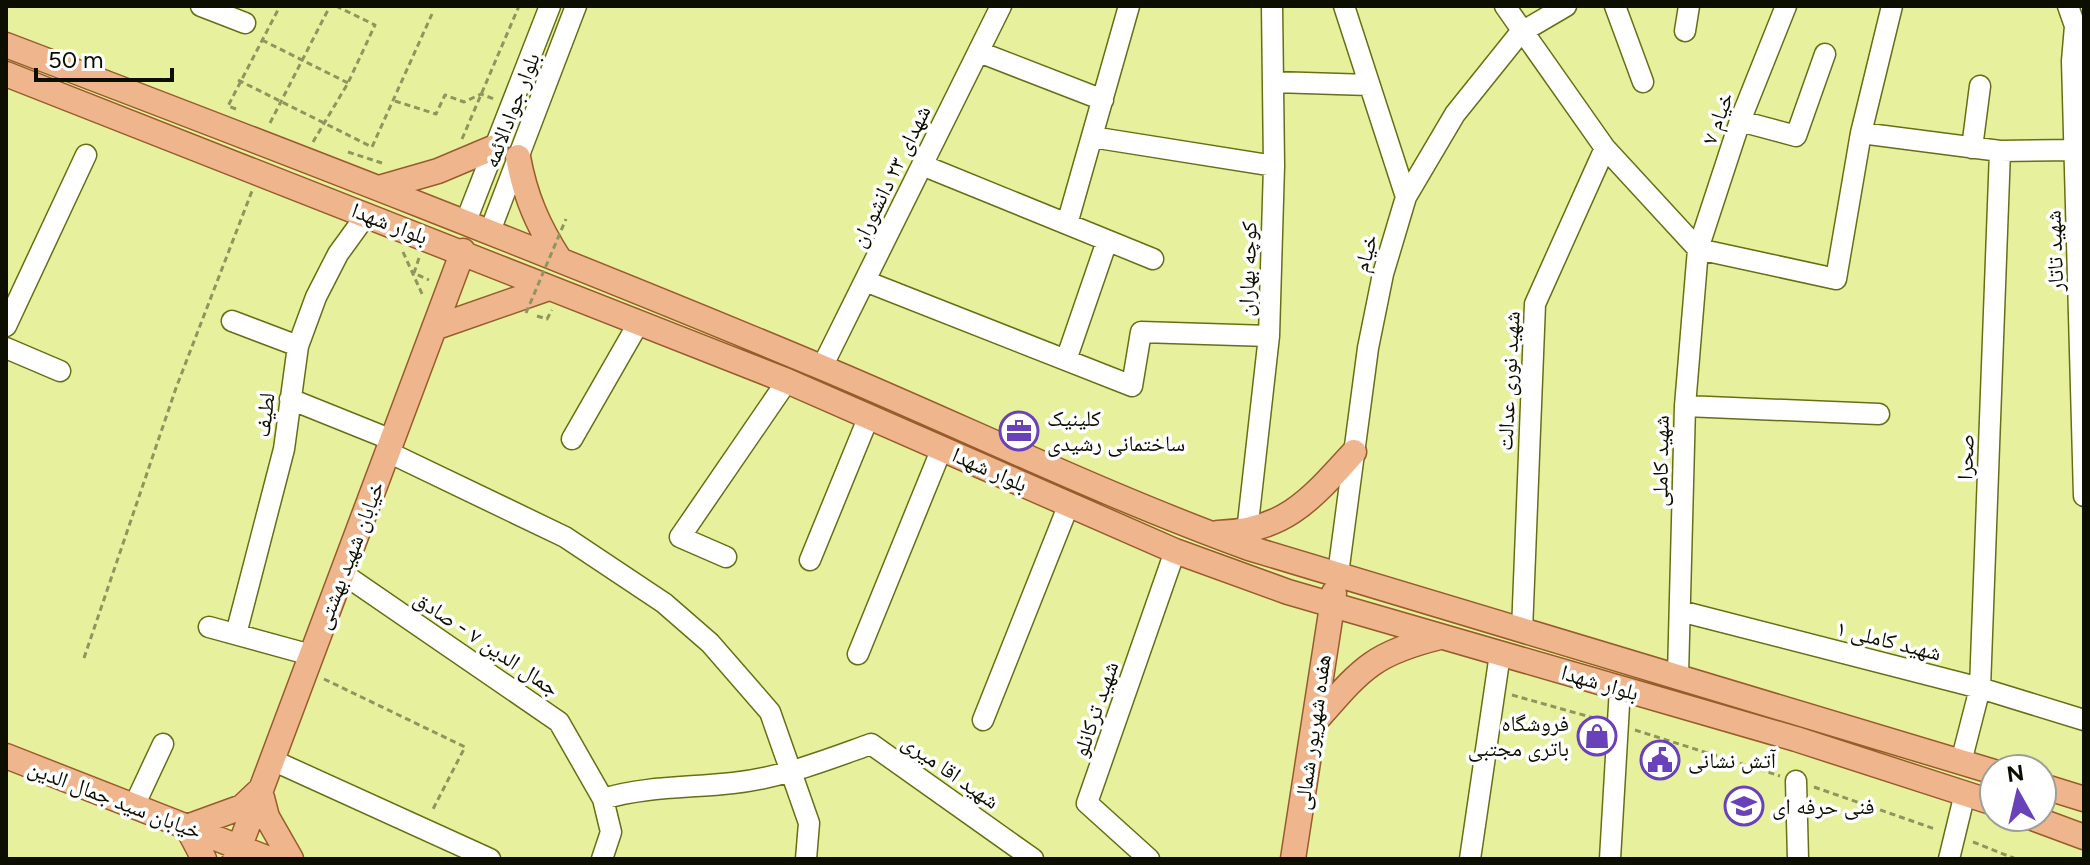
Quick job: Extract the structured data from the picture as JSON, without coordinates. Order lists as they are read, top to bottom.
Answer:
{
  "streets": {
    "main road": [
      "بلوار شهدا",
      "خیابان شهید بهشتی",
      "هفده شهریور شمالی",
      "خیابان سید جمال الدین"
    ],
    "street": [
      "بلوار جوادالائمه",
      "خیام ۷",
      "شهدای ۲۳ دانشوران",
      "شهید تاتار",
      "خیام",
      "کوچه بهاران",
      "شهید نوری عدالت",
      "لطیف",
      "صحرا",
      "شهید کاملی",
      "شهید کاملی ۱",
      "جمال الدین ۷ - صادق",
      "شهید ترکانلو",
      "شهید اقا میری"
    ]
  },
  "crossings": [
    ["بلوار جوادالائمه", "بلوار شهدا"],
    ["بلوار جوادالائمه", "خیابان شهید بهشتی"],
    ["خیام ۷", "شهید کاملی"],
    ["شهدای ۲۳ دانشوران", "بلوار شهدا"],
    ["بلوار شهدا", "خیام"],
    ["بلوار شهدا", "کوچه بهاران"],
    ["بلوار شهدا", "شهید نوری عدالت"],
    ["بلوار شهدا", "لطیف"],
    ["بلوار شهدا", "صحرا"],
    ["بلوار شهدا", "شهید کاملی"],
    ["بلوار شهدا", "خیابان شهید بهشتی"],
    ["بلوار شهدا", "شهید ترکانلو"],
    ["بلوار شهدا", "هفده شهریور شمالی"],
    ["خیام", "هفده شهریور شمالی"],
    ["صحرا", "شهید کاملی ۱"],
    ["شهید کاملی", "شهید کاملی ۱"],
    ["خیابان شهید بهشتی", "جمال الدین ۷ - صادق"],
    ["خیابان شهید بهشتی", "خیابان سید جمال الدین"]
  ],
  "places": {
    "office": ["کلینیک ساختمانی رشیدی"],
    "shop": ["فروشگاه باتری مجتبی"],
    "public building": ["آتش نشانی"],
    "school or university": ["فنی حرفه ای"]
  },
  "scale_bar": "50 m",
  "north": "top"
}
